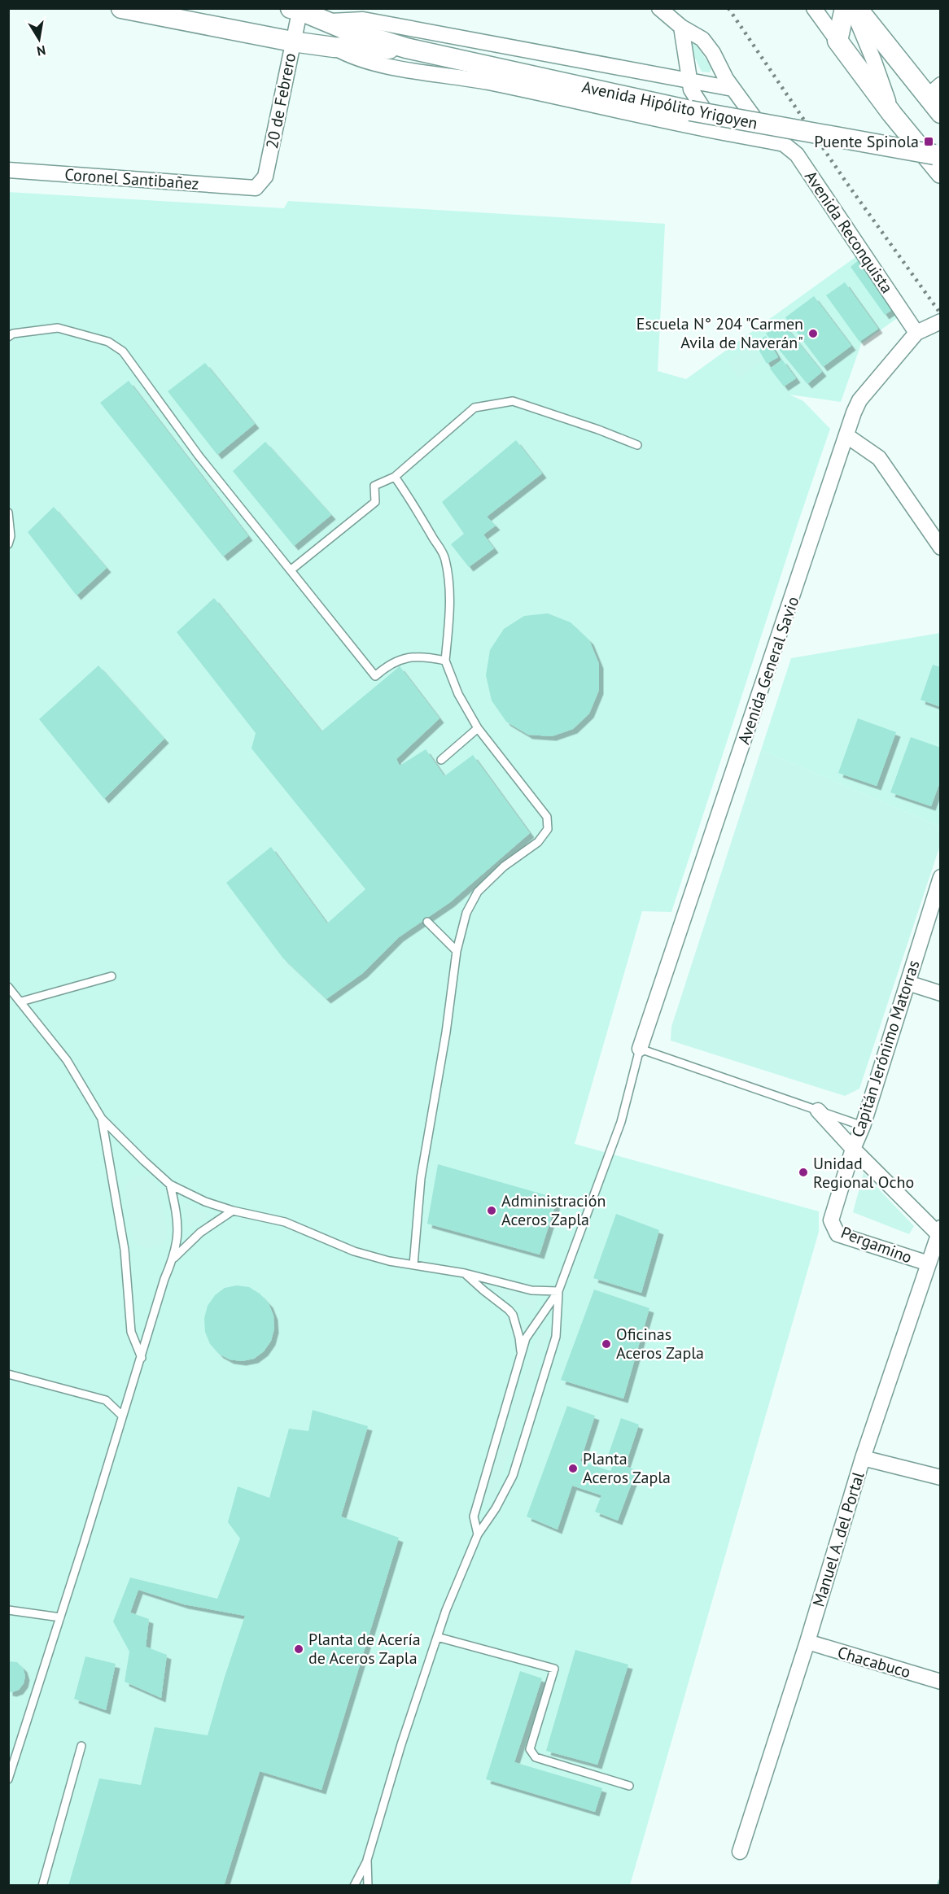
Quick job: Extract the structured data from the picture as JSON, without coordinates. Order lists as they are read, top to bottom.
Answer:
{
  "streets": {
    "street": [
      "20 de Febrero",
      "Avenida Hipólito Yrigoyen",
      "Coronel Santibañez",
      "Avenida Reconquista",
      "Avenida General Savio",
      "Capitán Jerónimo Matorras",
      "Pergamino",
      "Manuel A. del Portal",
      "Chacabuco"
    ]
  },
  "crossings": [
    ["20 de Febrero", "Avenida Hipólito Yrigoyen"],
    ["20 de Febrero", "Coronel Santibañez"],
    ["Avenida Reconquista", "Avenida General Savio"],
    ["Capitán Jerónimo Matorras", "Pergamino"],
    ["Pergamino", "Manuel A. del Portal"],
    ["Manuel A. del Portal", "Chacabuco"]
  ],
  "places": {
    "transit": ["Puente Spinola"],
    "other": [
      "Escuela N° 204 \"Carmen Avila de Naverán\"",
      "Unidad Regional Ocho",
      "Administración Aceros Zapla",
      "Oficinas Aceros Zapla",
      "Planta Aceros Zapla",
      "Planta de Acería de Aceros Zapla"
    ]
  },
  "north": "bottom"
}
